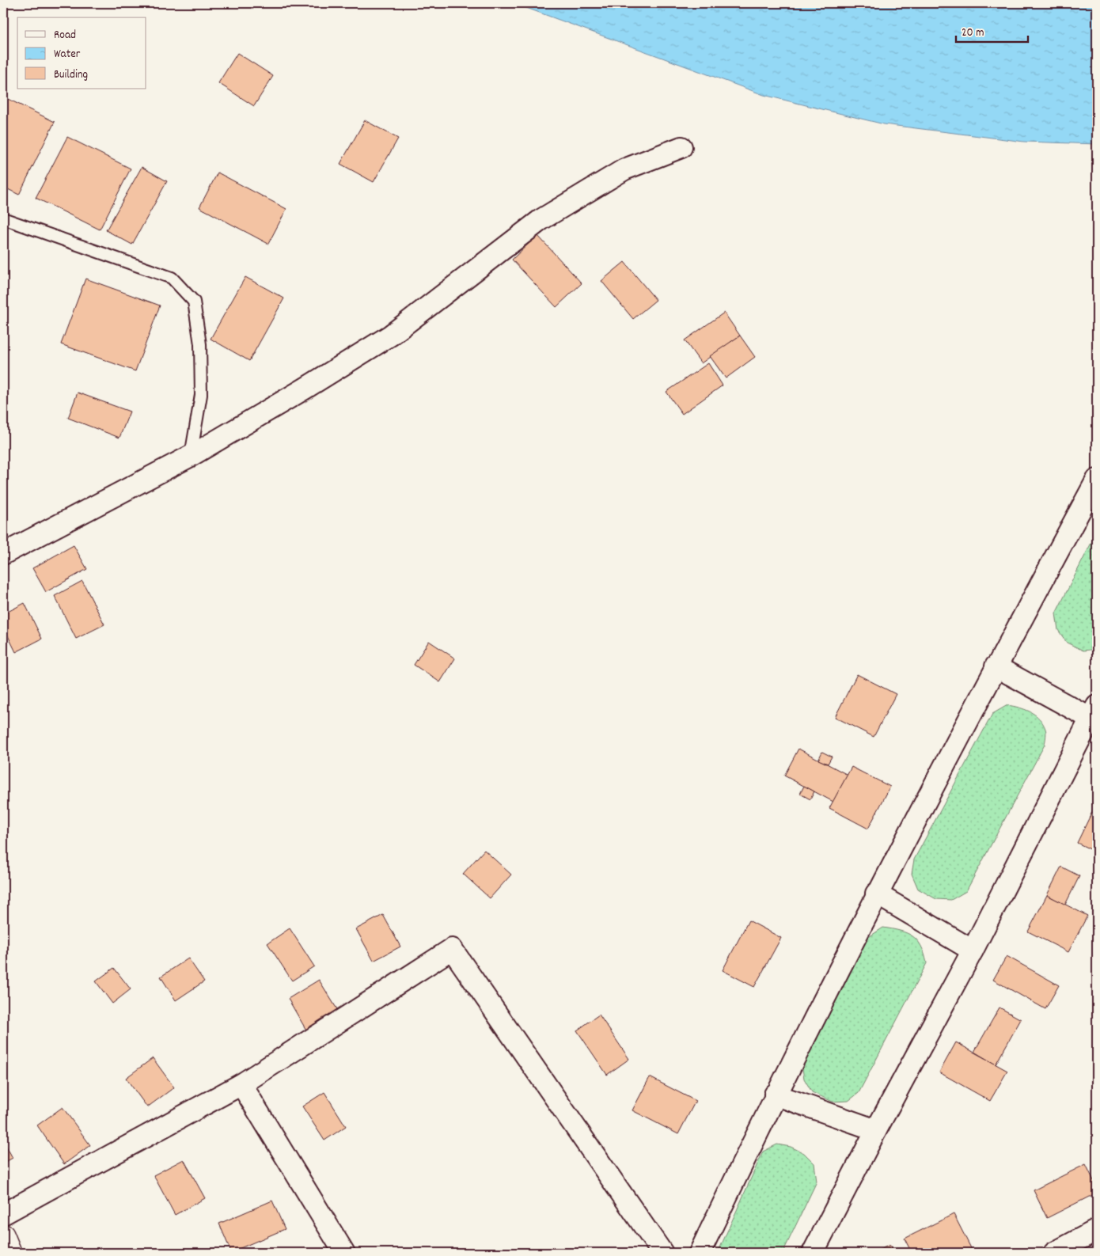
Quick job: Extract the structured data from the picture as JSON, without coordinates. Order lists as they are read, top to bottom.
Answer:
{
  "legend": ["Road", "Water", "Building"],
  "scale_bar": "20 m"
}
